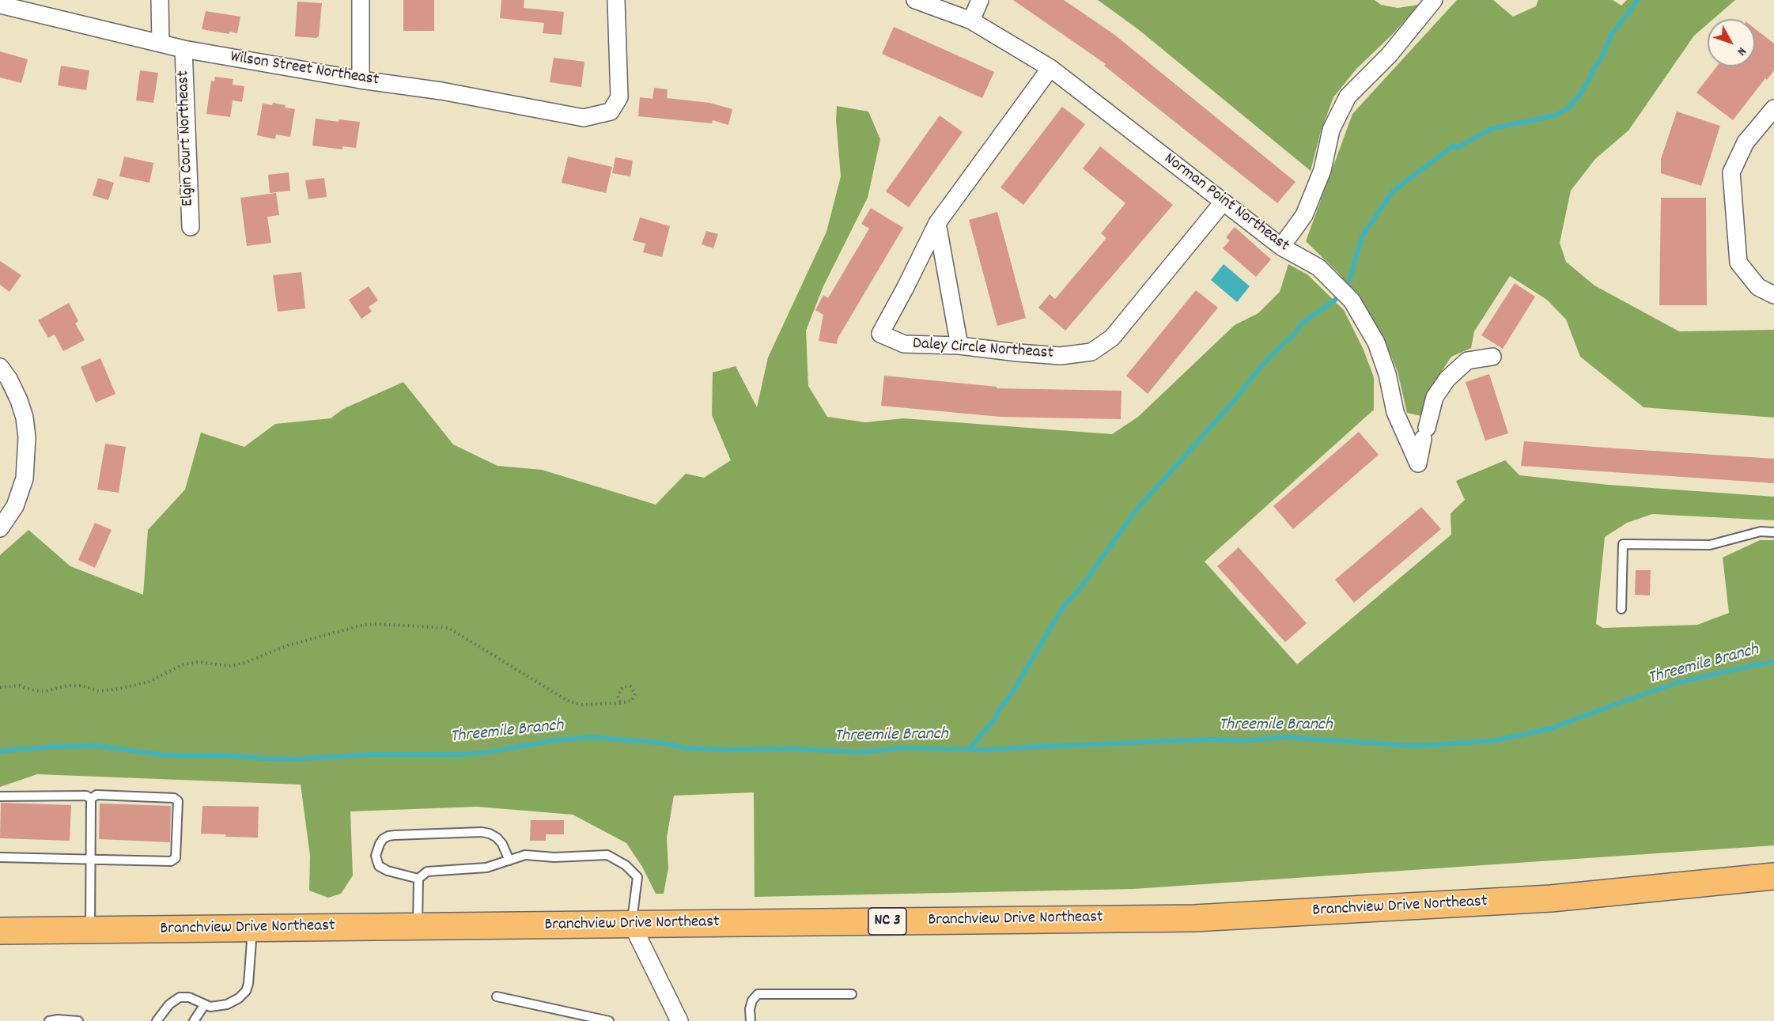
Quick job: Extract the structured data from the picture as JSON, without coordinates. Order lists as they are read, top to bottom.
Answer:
{
  "streets": {
    "main road": ["Branchview Drive Northeast", "NC 3"],
    "street": [
      "Wilson Street Northeast",
      "Elgin Court Northeast",
      "Norman Point Northeast",
      "Daley Circle Northeast"
    ]
  },
  "crossings": [
    ["Wilson Street Northeast", "Elgin Court Northeast"],
    ["Norman Point Northeast", "Daley Circle Northeast"]
  ],
  "water": ["Threemile Branch"],
  "north": "bottom right"
}
